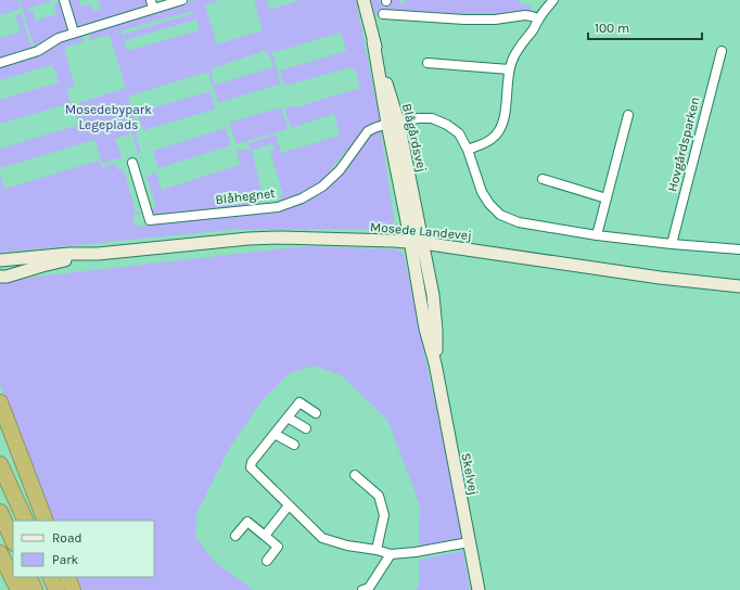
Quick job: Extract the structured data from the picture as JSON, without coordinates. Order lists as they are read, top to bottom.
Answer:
{
  "streets": {
    "main road": ["Blågårdsvej", "Mosede Landevej", "Skelvej"],
    "street": ["Hovgårdsparken", "Blåhegnet"]
  },
  "crossings": [
    ["Blågårdsvej", "Blåhegnet"],
    ["Blågårdsvej", "Mosede Landevej"],
    ["Blågårdsvej", "Skelvej"],
    ["Mosede Landevej", "Skelvej"]
  ],
  "parks": ["Mosedebypark Legeplads"],
  "legend": ["Road", "Park"],
  "scale_bar": "100 m"
}
